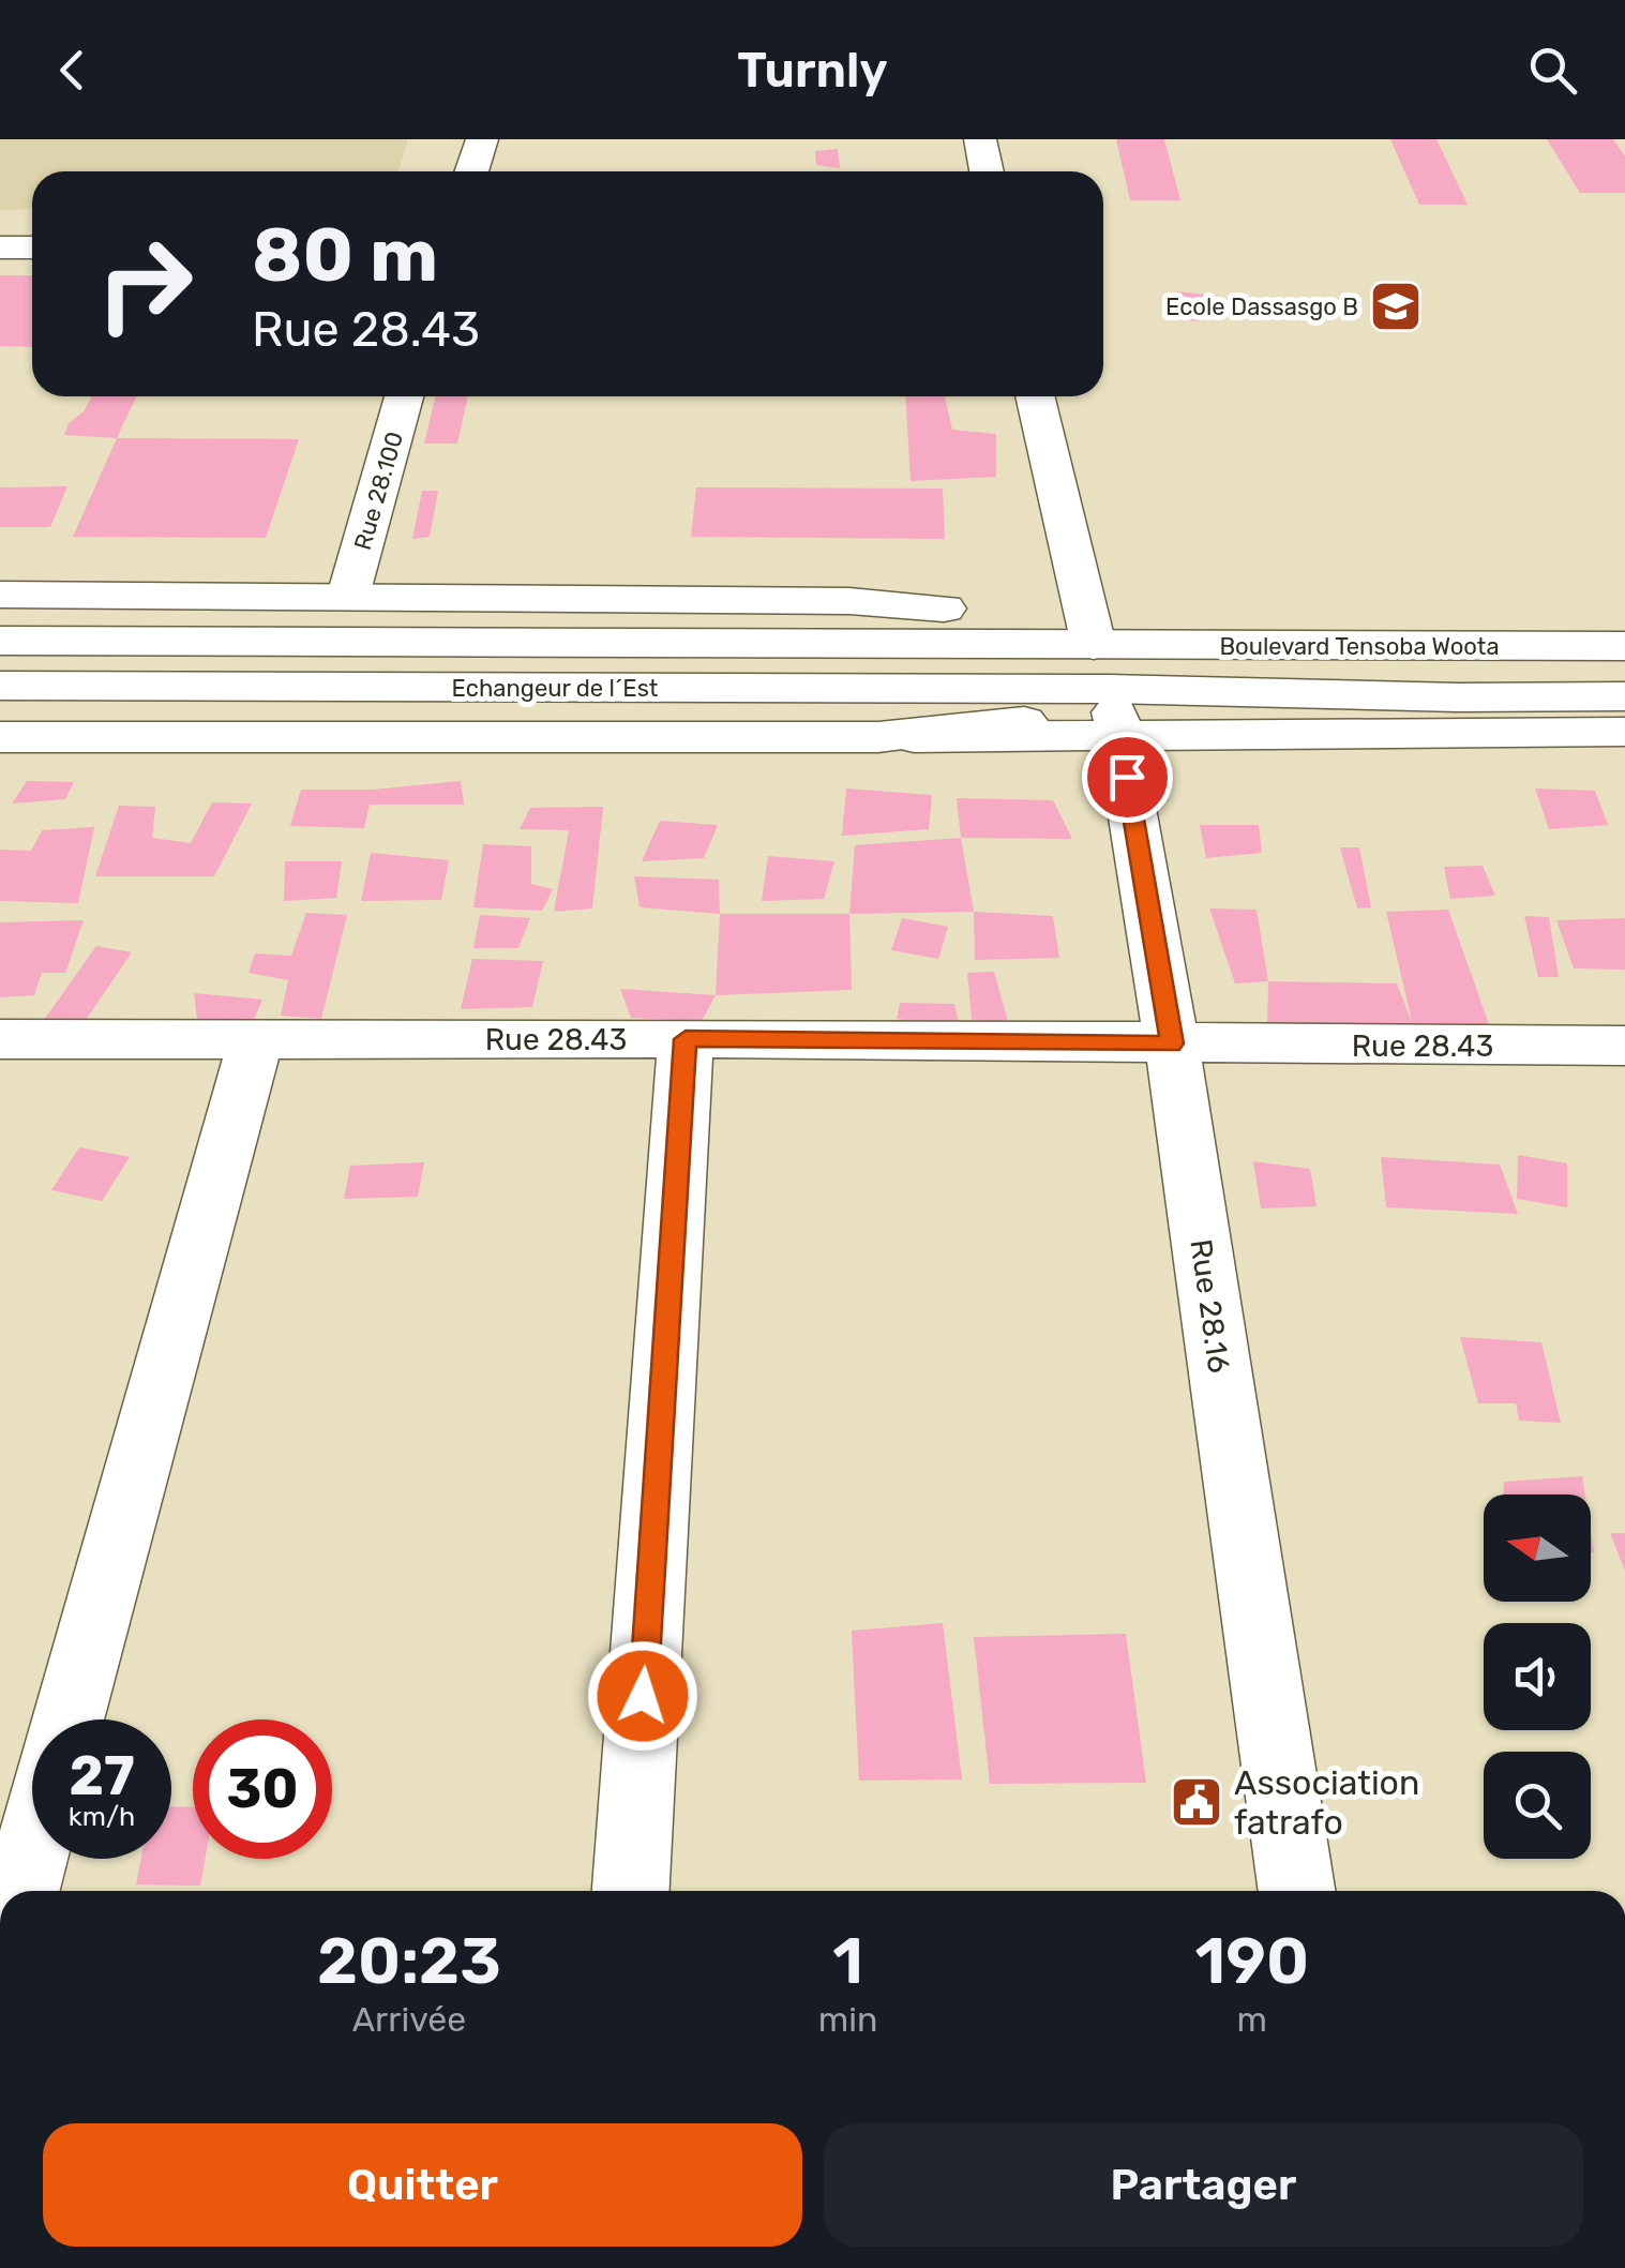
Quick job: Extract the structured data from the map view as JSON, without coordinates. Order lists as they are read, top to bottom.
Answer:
{
  "streets": {
    "street": [
      "Rue 28.100",
      "Boulevard Tensoba Woota",
      "Echangeur de l´Est",
      "Rue 28.43",
      "Rue 28.16"
    ]
  },
  "crossings": [
    ["Boulevard Tensoba Woota", "Echangeur de l´Est"],
    ["Boulevard Tensoba Woota", "Rue 28.16"],
    ["Echangeur de l´Est", "Rue 28.16"],
    ["Rue 28.43", "Rue 28.16"]
  ],
  "places": {
    "school or university": ["Ecole Dassasgo B"],
    "public building": ["Association fatrafo"]
  },
  "north": "left",
  "page": {
    "header": "Turnly",
    "turn": ["80 m", "Rue 28.43"],
    "speed": "27 km/h",
    "limit": "30",
    "eta": [
      "20:23",
      "Arrivée",
      "1",
      "min",
      "190",
      "m"
    ],
    "buttons": ["Quitter", "Partager"]
  }
}
